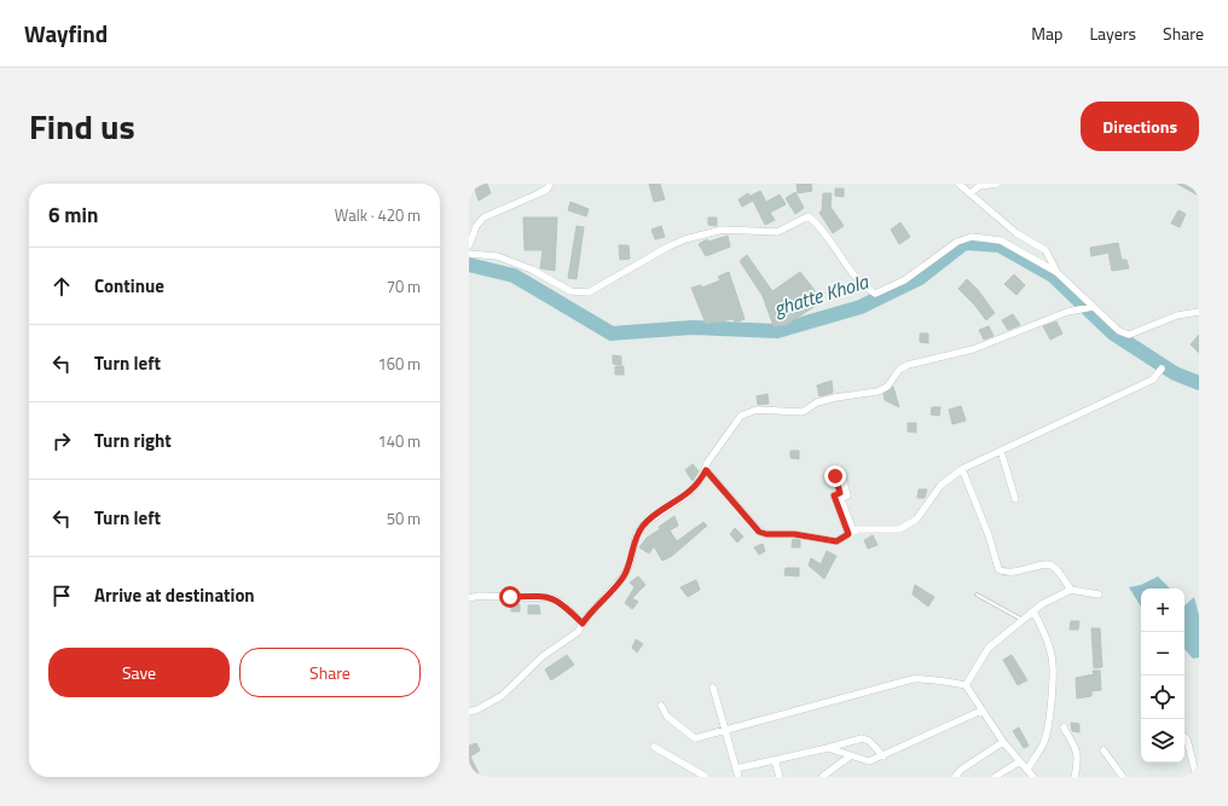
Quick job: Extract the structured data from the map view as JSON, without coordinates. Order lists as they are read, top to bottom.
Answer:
{
  "water": ["ghatte Khola"],
  "page": {
    "header": "Wayfind",
    "nav": ["Map", "Layers", "Share"],
    "title": "Find us",
    "buttons": [
      "Directions",
      ["Save", "Share"]
    ],
    "heading": ["6 min", "Walk · 420 m"],
    "list": [
      ["Continue", "70 m"],
      ["Turn left", "160 m"],
      ["Turn right", "140 m"],
      ["Turn left", "50 m"],
      "Arrive at destination"
    ],
    "map_buttons": ["+", "−"]
  }
}
